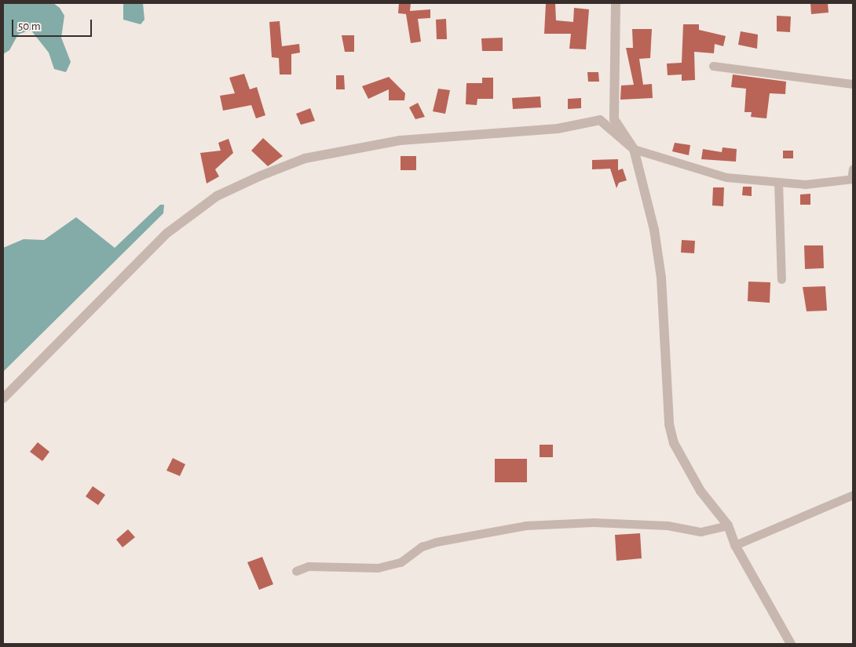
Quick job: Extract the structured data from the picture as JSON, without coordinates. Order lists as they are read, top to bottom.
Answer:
{
  "scale_bar": "50 m"
}
